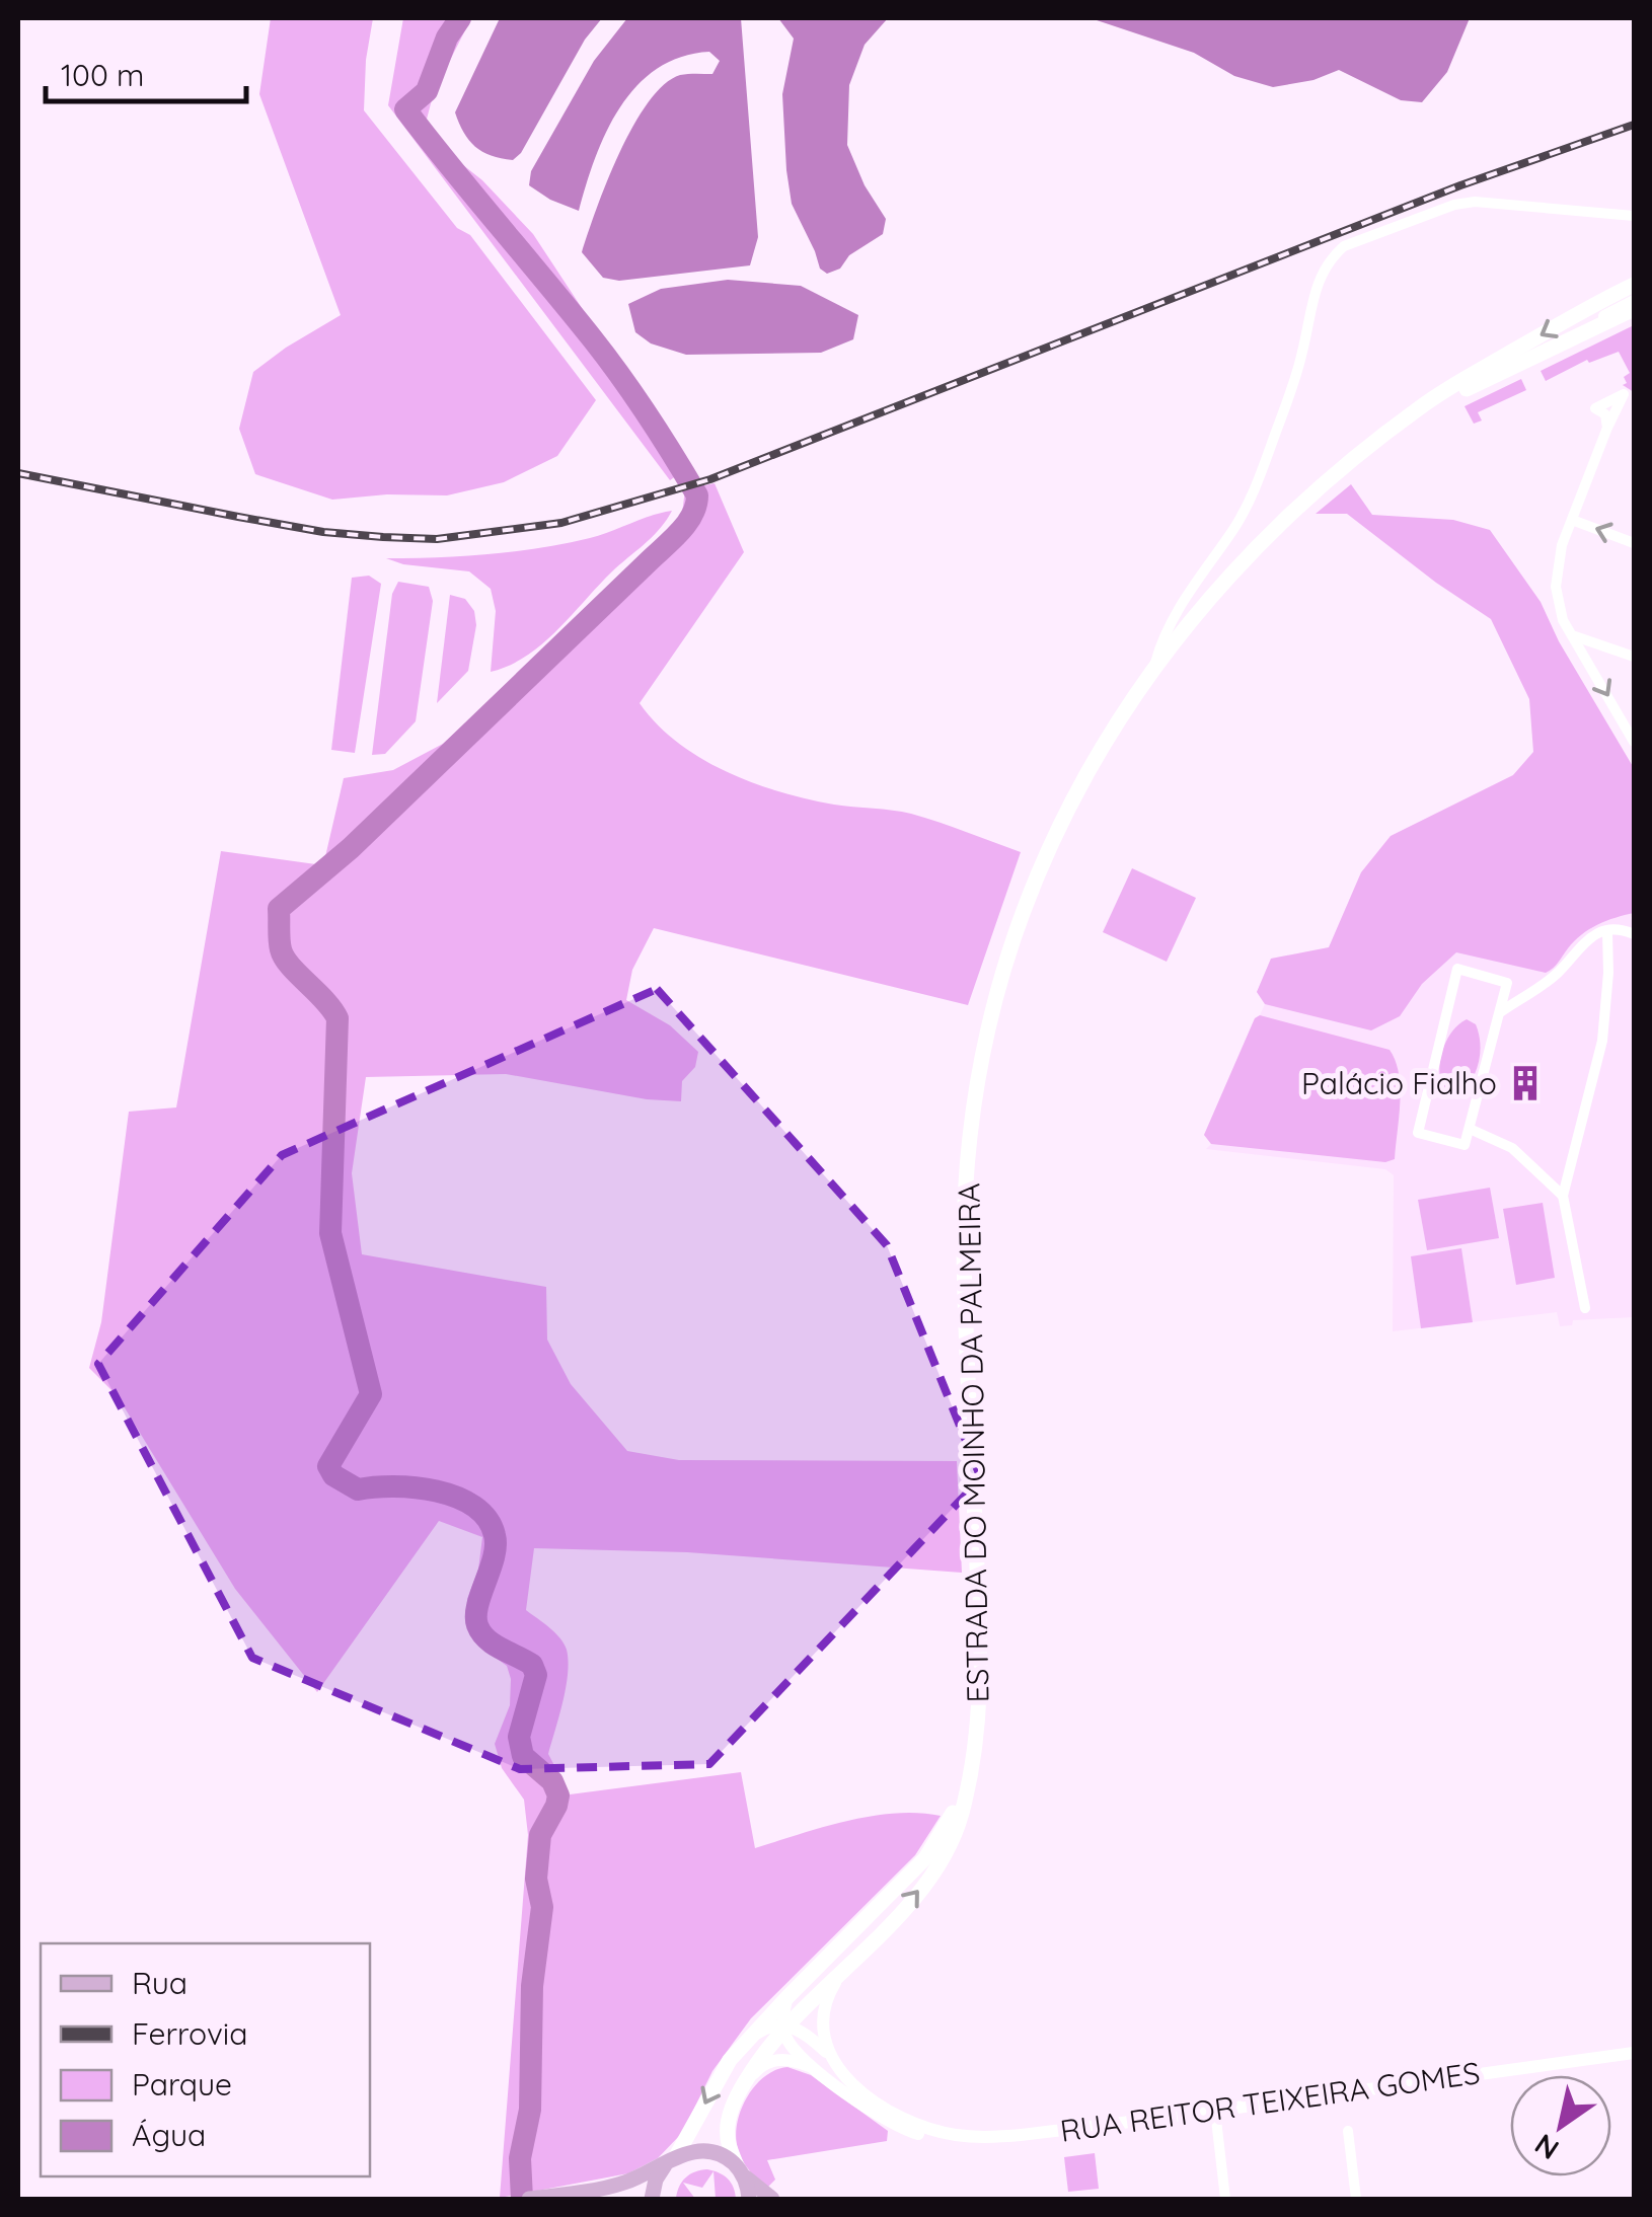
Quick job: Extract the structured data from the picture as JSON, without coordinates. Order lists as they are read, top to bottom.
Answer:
{
  "streets": {
    "main road": ["ESTRADA DO MOINHO DA PALMEIRA"],
    "street": ["RUA REITOR TEIXEIRA GOMES"]
  },
  "places": {
    "building": ["Palácio Fialho"]
  },
  "legend": [
    "Rua",
    "Ferrovia",
    "Parque",
    "Água"
  ],
  "scale_bar": "100 m",
  "north": "bottom left"
}
